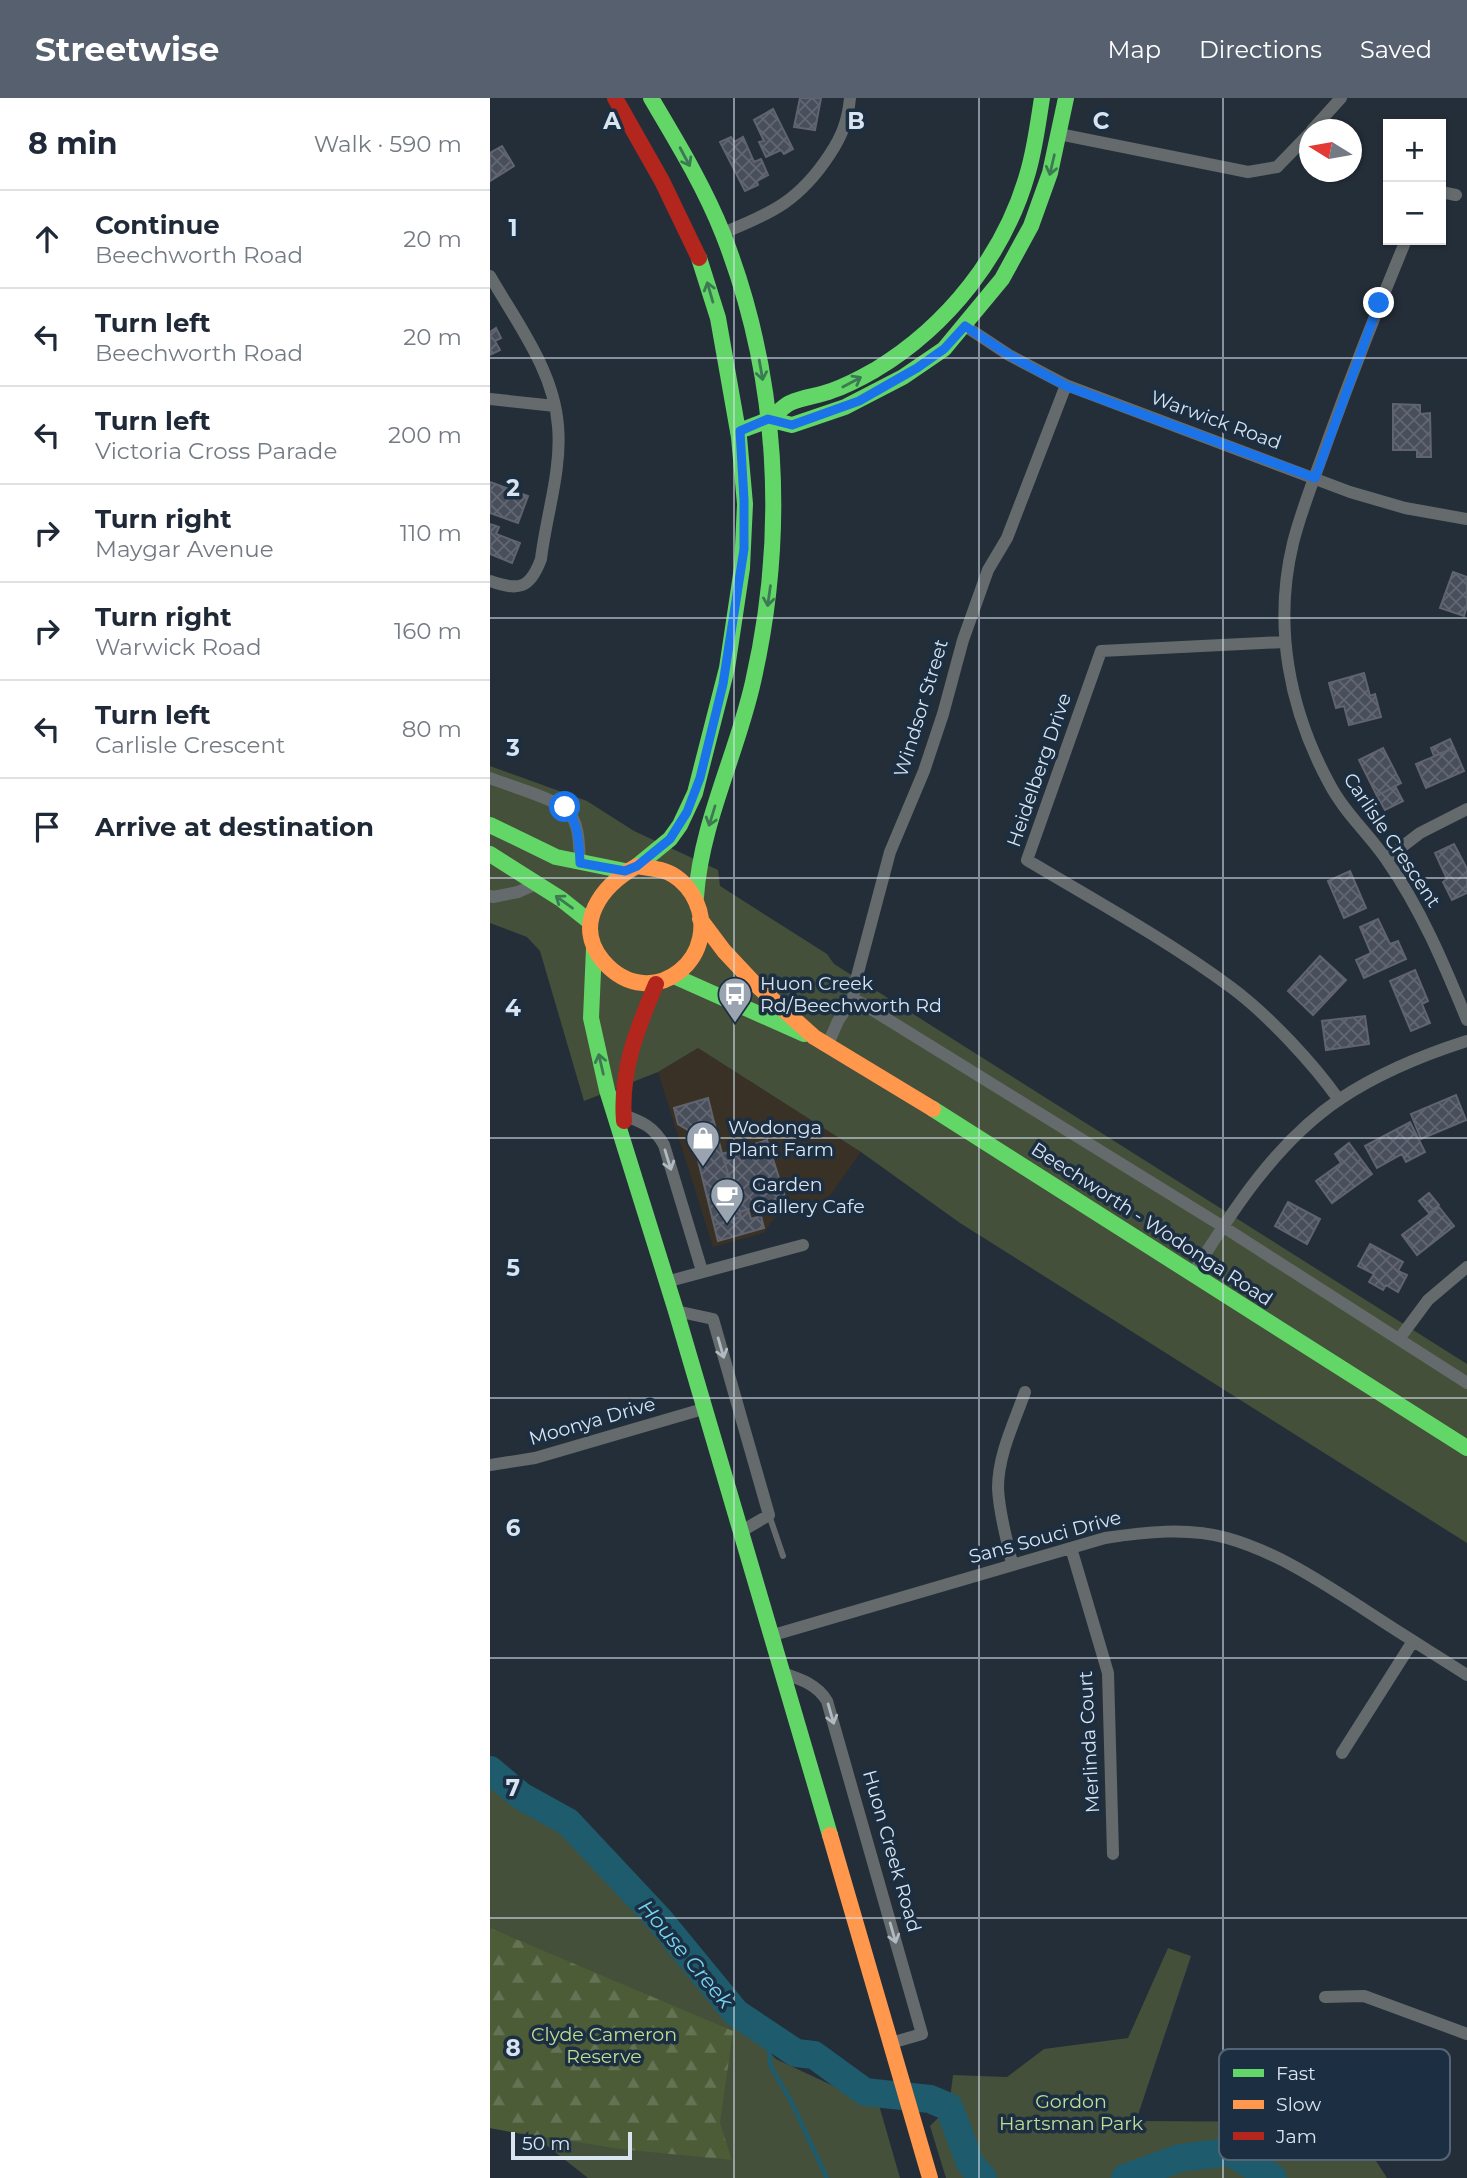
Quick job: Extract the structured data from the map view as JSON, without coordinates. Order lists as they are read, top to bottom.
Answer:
{
  "streets": {
    "main road": ["Beechworth - Wodonga Road"],
    "street": [
      "Warwick Road",
      "Windsor Street",
      "Heidelberg Drive",
      "Carlisle Crescent",
      "Moonya Drive",
      "Sans Souci Drive",
      "Merlinda Court",
      "Huon Creek Road"
    ]
  },
  "crossings": [
    ["Warwick Road", "Windsor Street"],
    ["Warwick Road", "Carlisle Crescent"],
    ["Windsor Street", "Beechworth - Wodonga Road"],
    ["Heidelberg Drive", "Carlisle Crescent"],
    ["Sans Souci Drive", "Merlinda Court"]
  ],
  "one_way": ["Huon Creek Road"],
  "water": ["House Creek"],
  "parks": ["Clyde Cameron Reserve", "Gordon Hartsman Park"],
  "places": {
    "bus stop": ["Huon Creek Rd/Beechworth Rd"],
    "shop": ["Wodonga Plant Farm"],
    "cafe": ["Garden Gallery Cafe"]
  },
  "legend": ["Fast", "Slow", "Jam"],
  "scale_bar": "50 m",
  "north": "left",
  "page": {
    "header": "Streetwise",
    "nav": ["Map", "Directions", "Saved"],
    "heading": ["8 min", "Walk · 590 m"],
    "map_buttons": ["+", "−"],
    "list": [
      ["Continue", "Beechworth Road", "20 m"],
      ["Turn left", "Beechworth Road", "20 m"],
      ["Turn left", "Victoria Cross Parade", "200 m"],
      ["Turn right", "Maygar Avenue", "110 m"],
      ["Turn right", "Warwick Road", "160 m"],
      ["Turn left", "Carlisle Crescent", "80 m"],
      "Arrive at destination"
    ],
    "scale": "50 m"
  },
  "grid": {
    "columns": ["A", "B", "C"],
    "rows": [
      "1",
      "2",
      "3",
      "4",
      "5",
      "6",
      "7",
      "8"
    ]
  }
}
